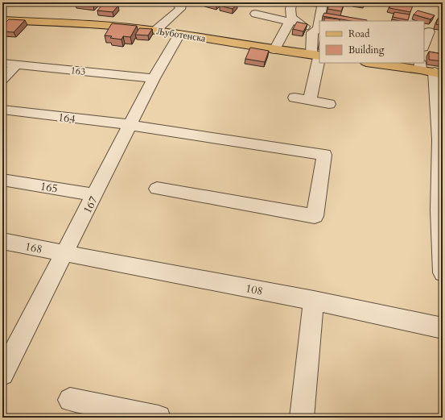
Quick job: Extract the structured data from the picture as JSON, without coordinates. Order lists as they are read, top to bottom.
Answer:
{
  "streets": {
    "main road": ["Љуботенска"],
    "street": [
      "163",
      "164",
      "165",
      "167",
      "168",
      "108"
    ]
  },
  "crossings": [
    ["Љуботенска", "167"],
    ["163", "167"],
    ["164", "167"],
    ["165", "167"],
    ["167", "168"],
    ["167", "108"],
    ["168", "108"]
  ],
  "legend": ["Road", "Building"]
}
